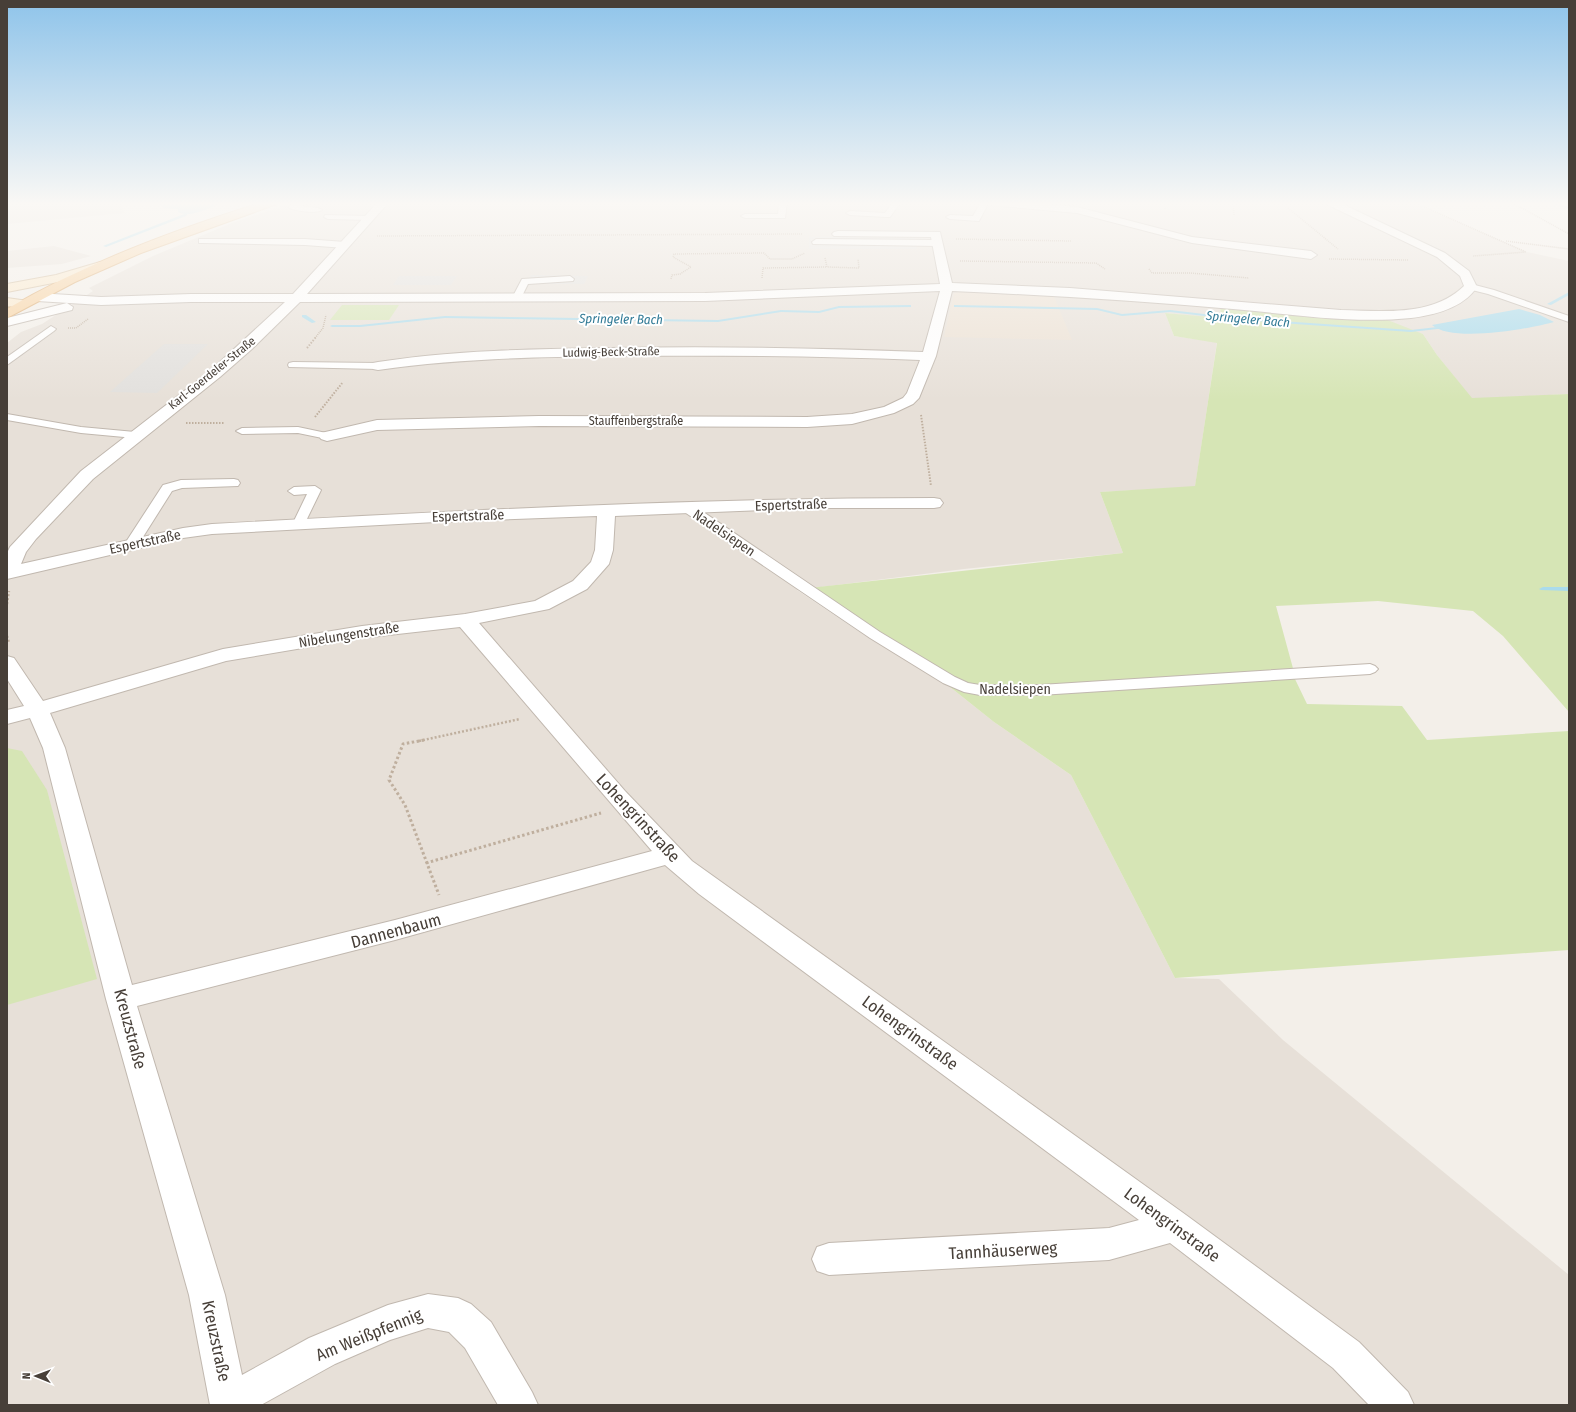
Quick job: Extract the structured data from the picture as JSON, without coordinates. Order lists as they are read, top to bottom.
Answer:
{
  "streets": {
    "street": [
      "Ludwig-Beck-Straße",
      "Karl-Goerdeler-Straße",
      "Stauffenbergstraße",
      "Espertstraße",
      "Nibelungenstraße",
      "Lohengrinstraße",
      "Dannenbaum",
      "Kreuzstraße",
      "Tannhäuserweg",
      "Am Weißpfennig"
    ],
    "lane": ["Nadelsiepen"]
  },
  "crossings": [
    ["Ludwig-Beck-Straße", "Stauffenbergstraße"],
    ["Karl-Goerdeler-Straße", "Espertstraße"],
    ["Espertstraße", "Nadelsiepen"],
    ["Espertstraße", "Nibelungenstraße"],
    ["Nibelungenstraße", "Lohengrinstraße"],
    ["Nibelungenstraße", "Kreuzstraße"],
    ["Lohengrinstraße", "Dannenbaum"],
    ["Lohengrinstraße", "Tannhäuserweg"],
    ["Dannenbaum", "Kreuzstraße"],
    ["Kreuzstraße", "Am Weißpfennig"]
  ],
  "water": ["Springeler Bach"],
  "north": "left"
}
